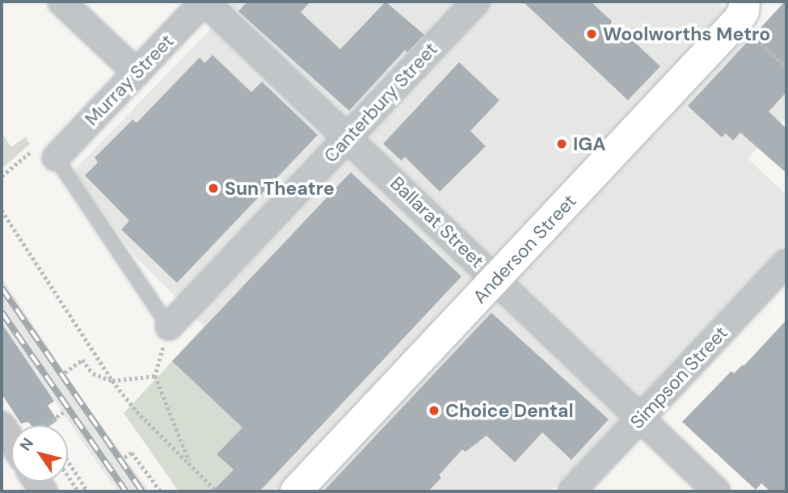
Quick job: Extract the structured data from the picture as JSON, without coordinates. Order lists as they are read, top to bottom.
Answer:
{
  "streets": {
    "street": [
      "Murray Street",
      "Canterbury Street",
      "Ballarat Street",
      "Anderson Street",
      "Simpson Street"
    ]
  },
  "crossings": [
    ["Murray Street", "Ballarat Street"],
    ["Canterbury Street", "Ballarat Street"],
    ["Ballarat Street", "Anderson Street"],
    ["Ballarat Street", "Simpson Street"]
  ],
  "places": [
    "Woolworths Metro",
    "IGA",
    "Sun Theatre",
    "Choice Dental"
  ],
  "north": "top left"
}
